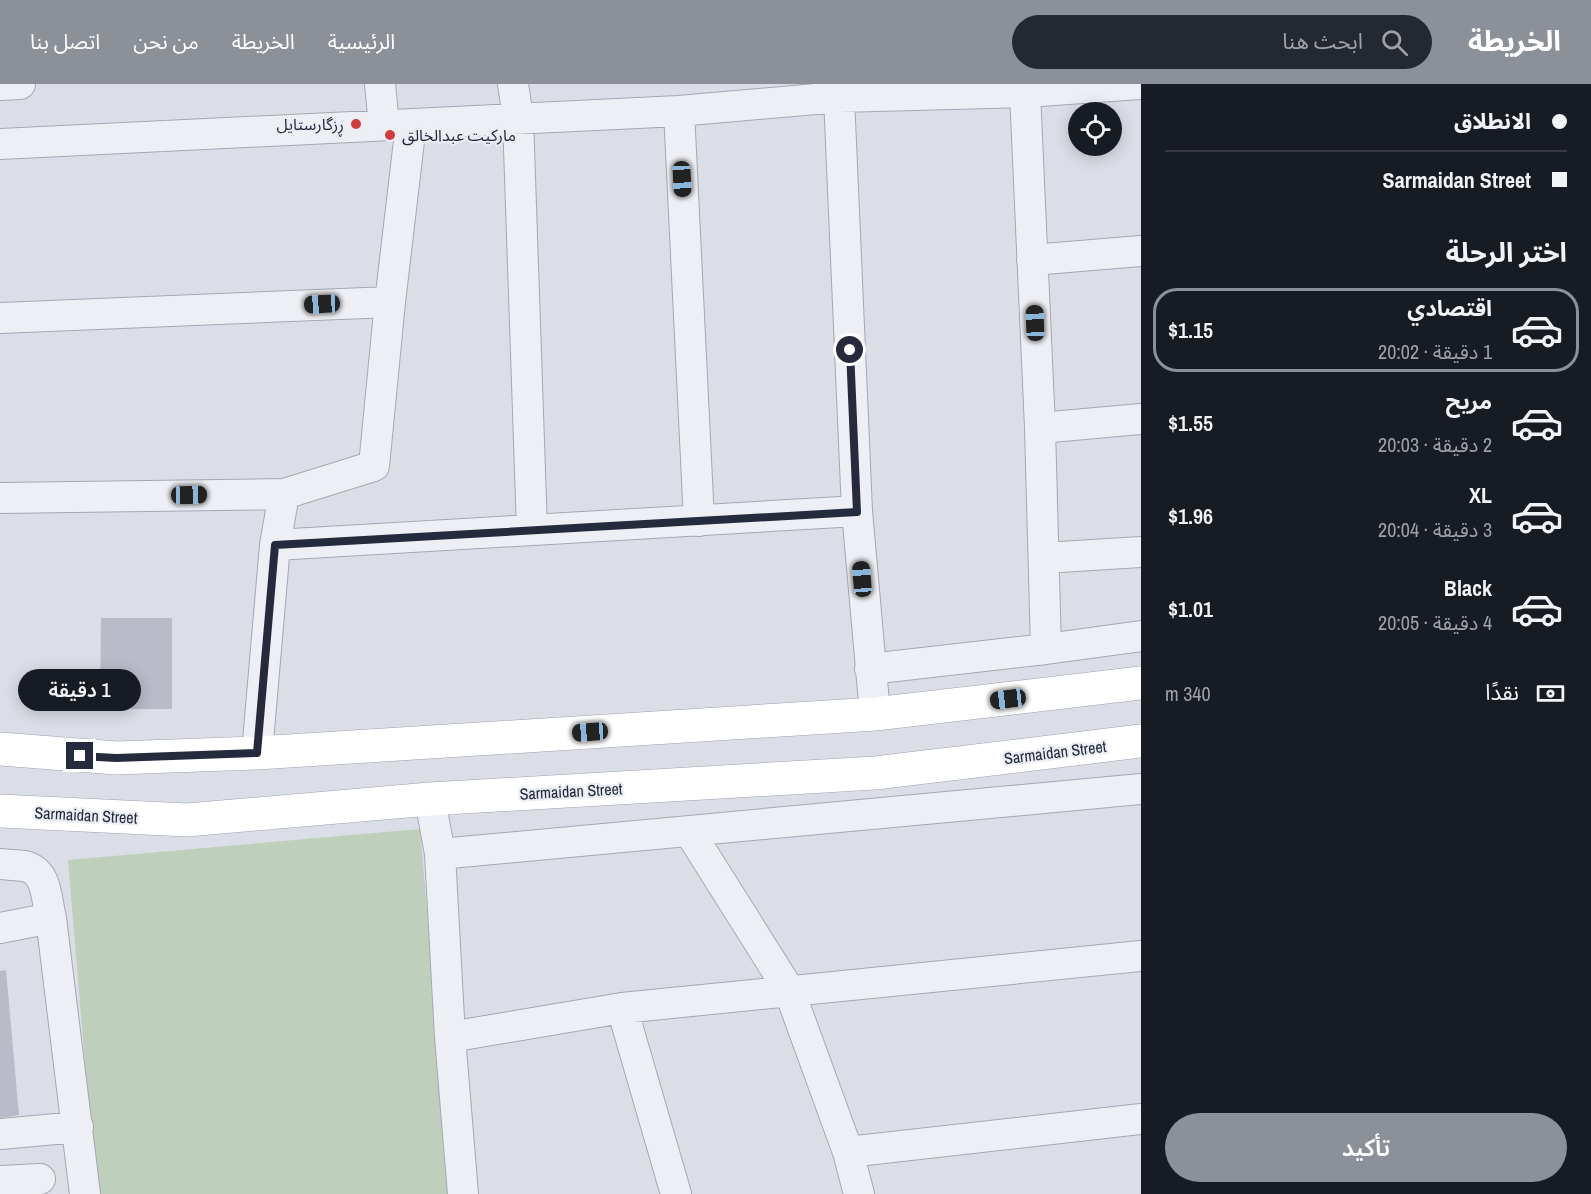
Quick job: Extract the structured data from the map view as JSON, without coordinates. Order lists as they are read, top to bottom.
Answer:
{
  "streets": {
    "main road": ["Sarmaidan Street"]
  },
  "places": ["ڕزگارستایل", "ماركیت عبدالخالق"],
  "page": {
    "header": "الخريطة",
    "search": "ابحث هنا",
    "nav": [
      "الرئيسية",
      "الخريطة",
      "من نحن",
      "اتصل بنا"
    ],
    "banner": ["الانطلاق", "Sarmaidan Street"],
    "heading": "اختر الرحلة",
    "list": [
      {
        "name": "اقتصادي",
        "note": "1 دقيقة · 20:02",
        "value": "$1.15"
      },
      {
        "name": "مريح",
        "note": "2 دقيقة · 20:03",
        "value": "$1.55"
      },
      {
        "name": "XL",
        "note": "3 دقيقة · 20:04",
        "value": "$1.96"
      },
      {
        "name": "Black",
        "note": "4 دقيقة · 20:05",
        "value": "$1.01"
      }
    ],
    "pay": ["نقدًا", "340 m"],
    "bubble": "1 دقيقة",
    "buttons": "تأكيد"
  }
}
